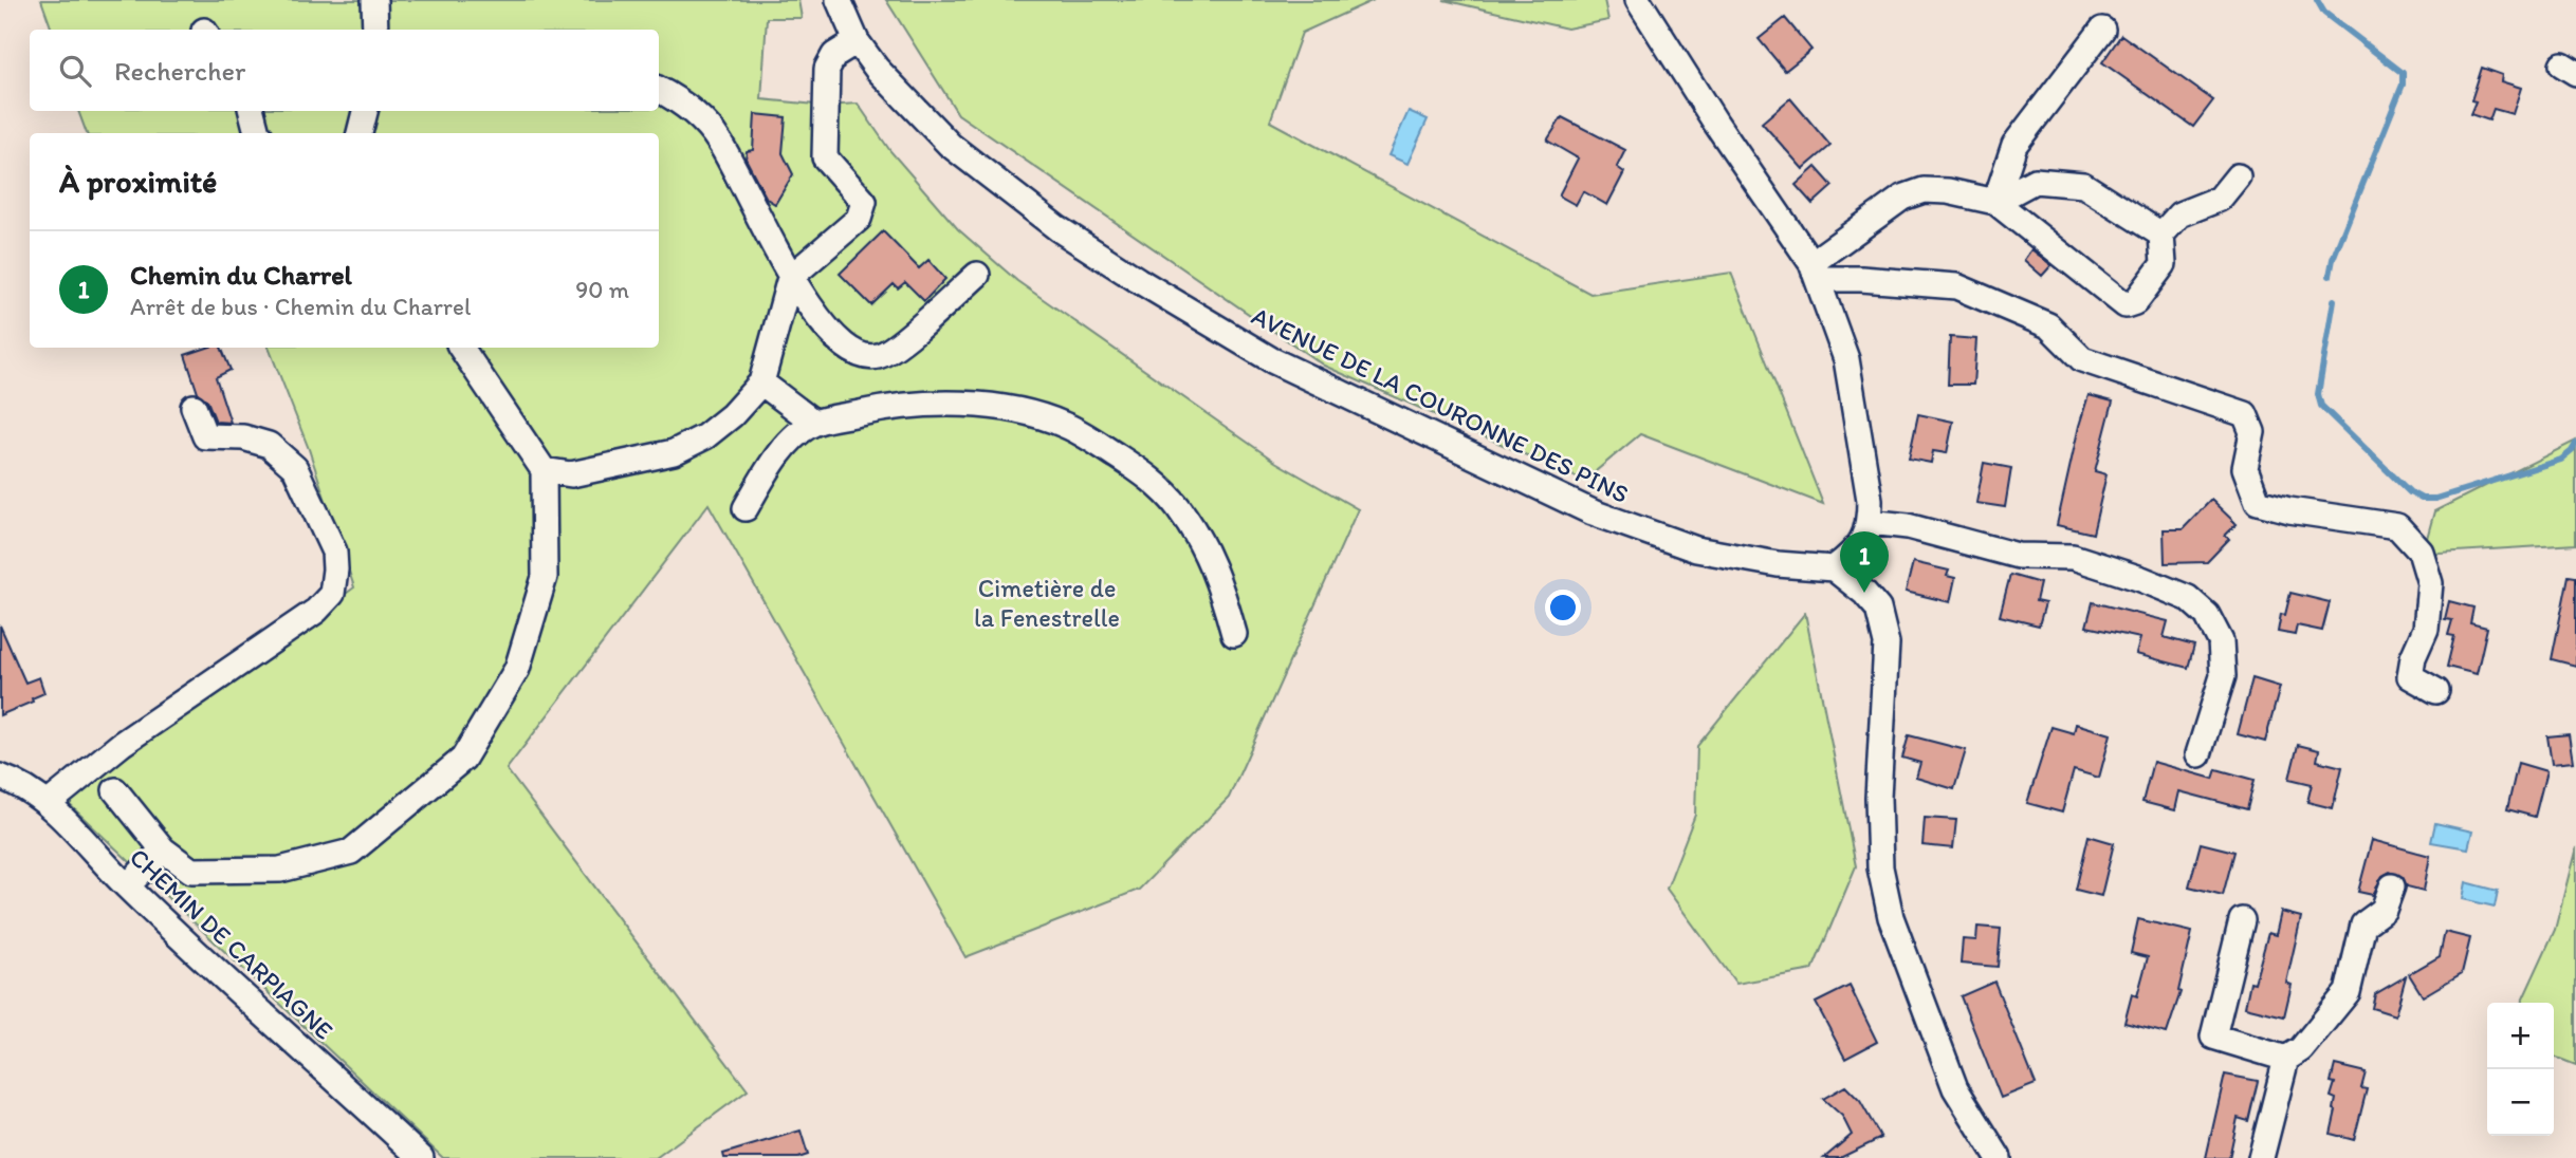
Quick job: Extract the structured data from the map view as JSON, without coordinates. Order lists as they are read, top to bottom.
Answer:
{
  "streets": {
    "street": ["AVENUE DE LA COURONNE DES PINS", "CHEMIN DE CARPIAGNE"]
  },
  "parks": ["Cimetière de la Fenestrelle"],
  "page": {
    "search": "Rechercher",
    "heading": "À proximité",
    "list": [
      {
        "mark": "1",
        "name": "Chemin du Charrel",
        "note": "Arrêt de bus · Chemin du Charrel",
        "value": "90 m"
      }
    ],
    "pins": "1",
    "map_buttons": ["+", "−"]
  }
}
